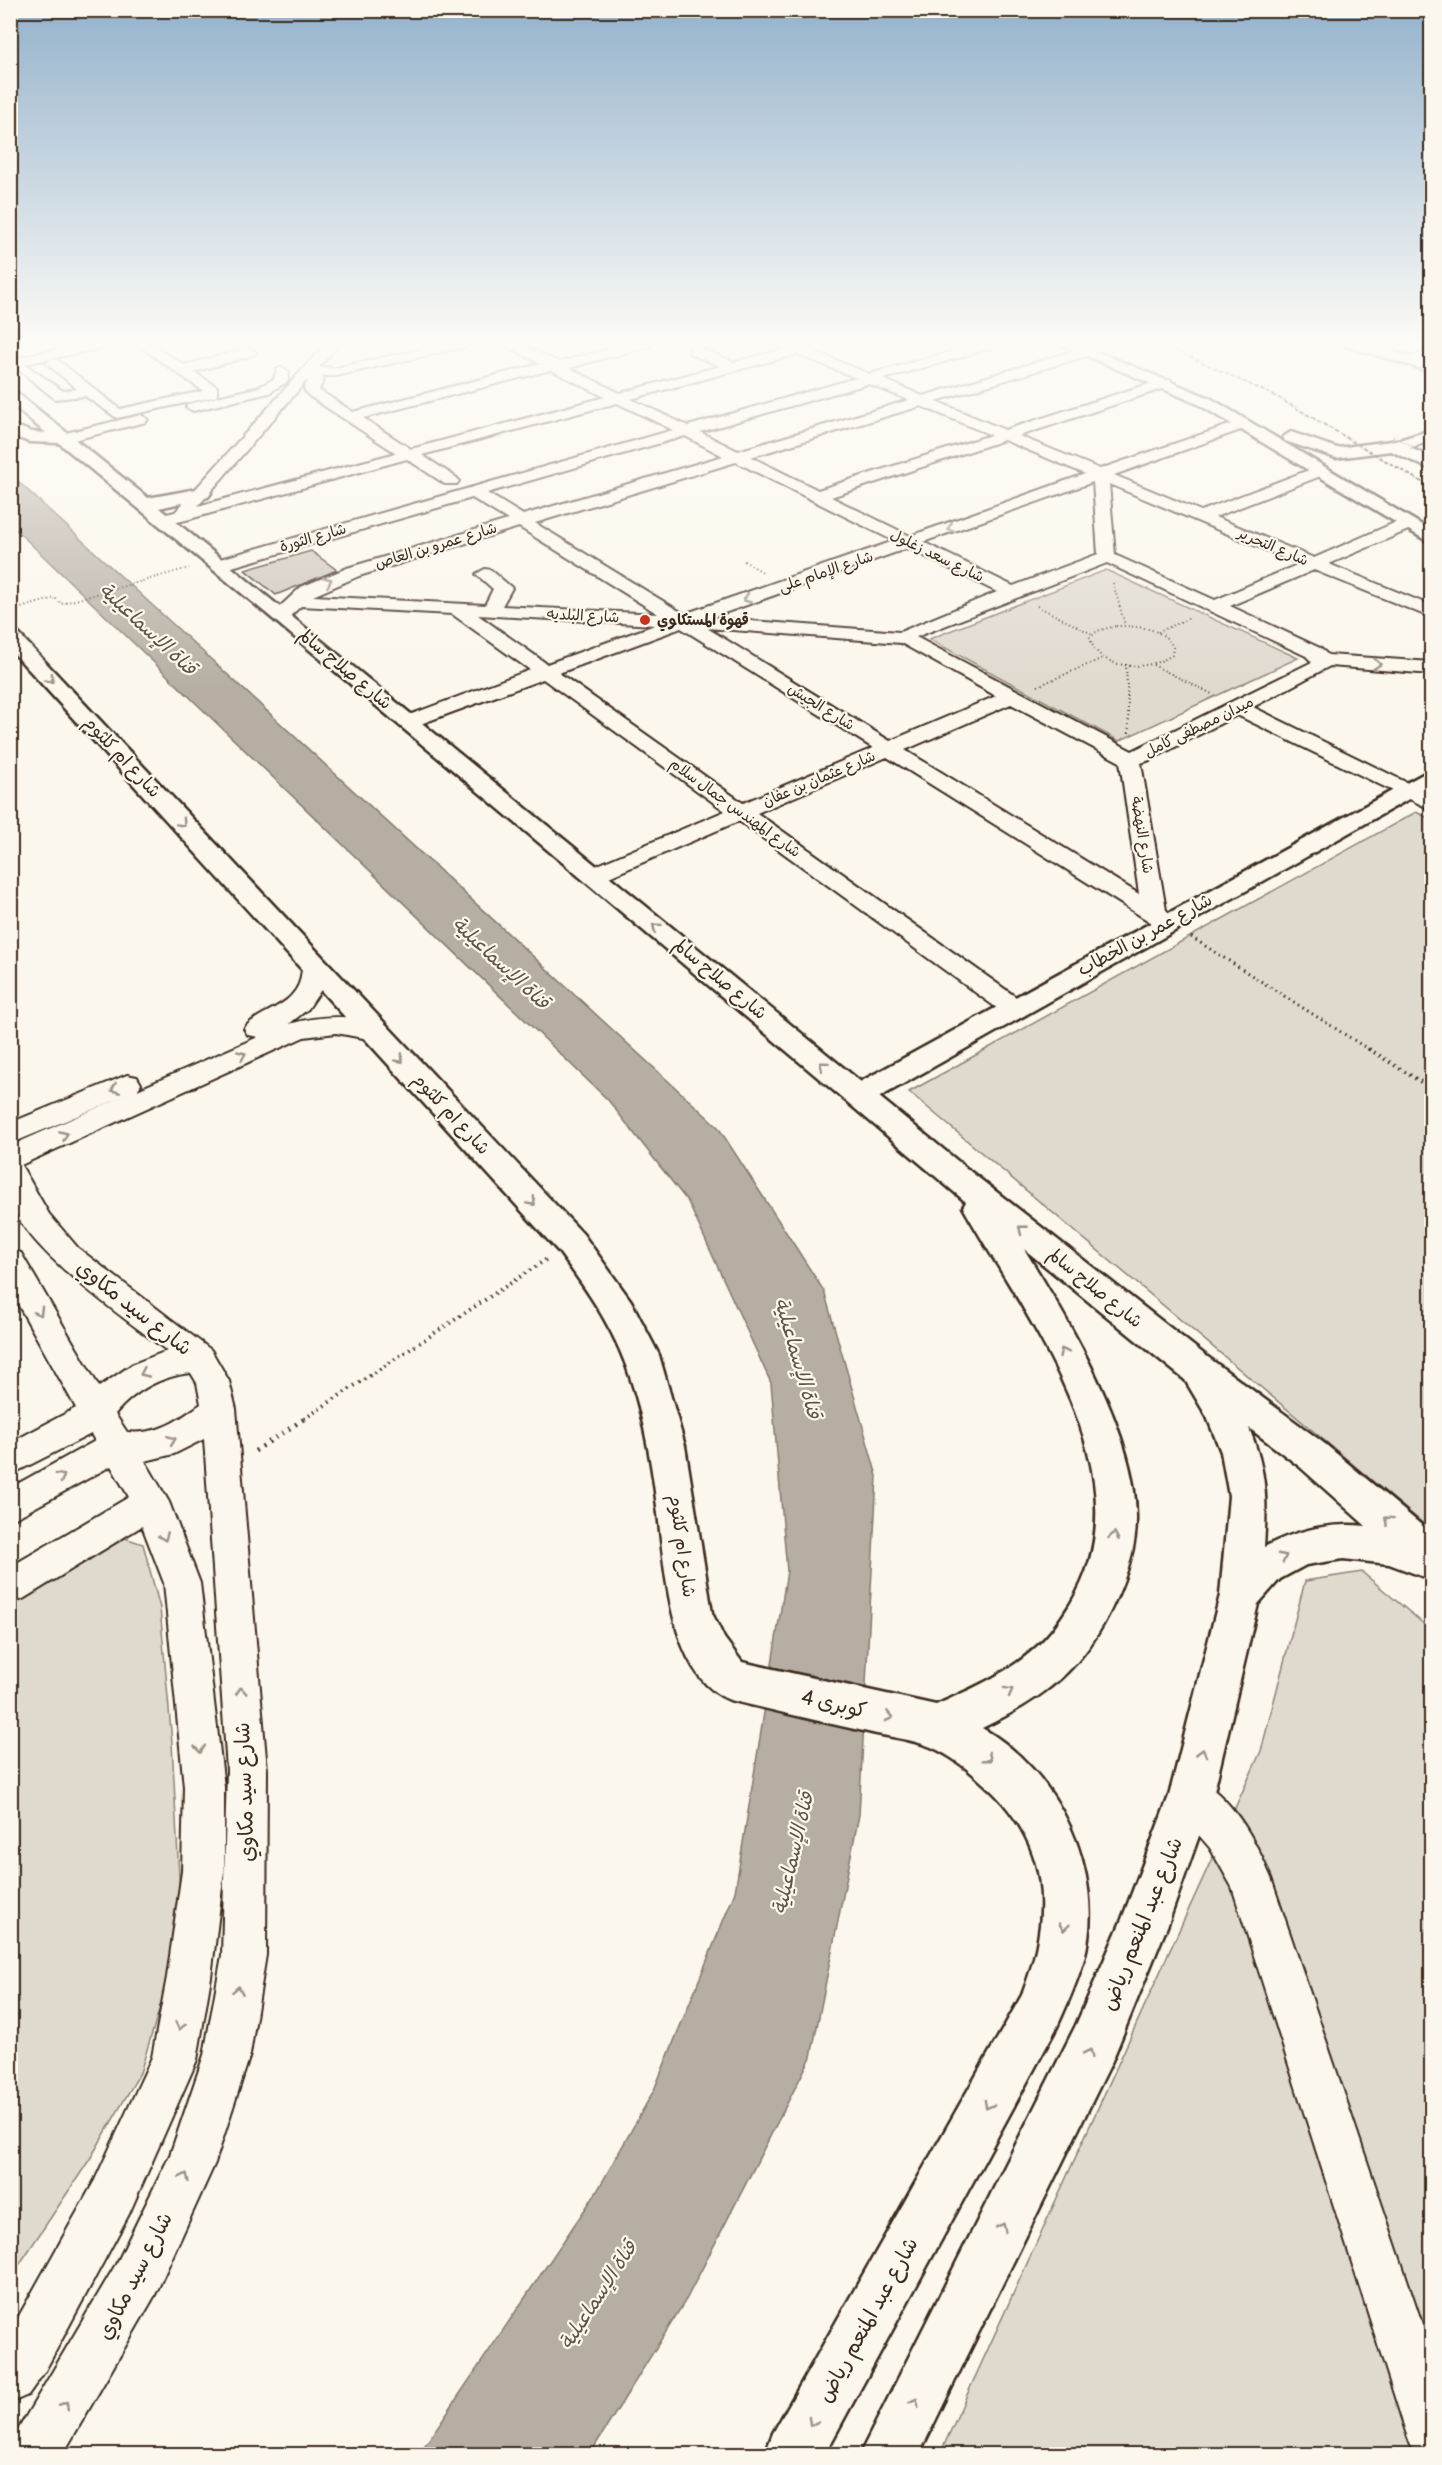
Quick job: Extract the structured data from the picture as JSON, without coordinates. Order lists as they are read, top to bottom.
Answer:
{
  "streets": {
    "main road": [
      "شارع صلاح سالم",
      "شارع ام كلثوم",
      "شارع عمر بن الخطاب",
      "كوبرى 4",
      "شارع عبد المنعم رياض"
    ],
    "street": [
      "شارع الثورة",
      "شارع عمرو بن العاص",
      "شارع التحرير",
      "شارع سعد زغلول",
      "شارع الإمام على",
      "شارع البلديه",
      "شارع الجيش",
      "ميدان مصطفى كامل",
      "شارع عثمان بن عفان",
      "شارع المهندس جمال سلام",
      "شارع النهضة",
      "شارع سيد مكاوي"
    ]
  },
  "crossings": [
    ["شارع الثورة", "شارع صلاح سالم"],
    ["شارع الثورة", "شارع الجيش"],
    ["شارع عمرو بن العاص", "شارع البلديه"],
    ["شارع عمرو بن العاص", "شارع صلاح سالم"],
    ["شارع عمرو بن العاص", "شارع الجيش"],
    ["شارع التحرير", "شارع الإمام على"],
    ["شارع سعد زغلول", "شارع الإمام على"],
    ["شارع الإمام على", "شارع البلديه"],
    ["شارع الإمام على", "شارع صلاح سالم"],
    ["شارع الإمام على", "شارع الجيش"],
    ["شارع الإمام على", "شارع المهندس جمال سلام"],
    ["شارع البلديه", "شارع صلاح سالم"],
    ["شارع البلديه", "شارع الجيش"],
    ["شارع البلديه", "ميدان مصطفى كامل"],
    ["شارع البلديه", "شارع المهندس جمال سلام"],
    ["شارع صلاح سالم", "شارع عثمان بن عفان"],
    ["شارع صلاح سالم", "شارع عمر بن الخطاب"],
    ["شارع صلاح سالم", "شارع عبد المنعم رياض"],
    ["شارع الجيش", "شارع عثمان بن عفان"],
    ["شارع الجيش", "شارع النهضة"],
    ["شارع الجيش", "شارع عمر بن الخطاب"],
    ["ميدان مصطفى كامل", "شارع عثمان بن عفان"],
    ["ميدان مصطفى كامل", "شارع النهضة"],
    ["شارع ام كلثوم", "كوبرى 4"],
    ["شارع عثمان بن عفان", "شارع المهندس جمال سلام"],
    ["شارع المهندس جمال سلام", "شارع عمر بن الخطاب"],
    ["شارع النهضة", "شارع عمر بن الخطاب"],
    ["كوبرى 4", "شارع عبد المنعم رياض"]
  ],
  "one_way": ["شارع صلاح سالم", "شارع ام كلثوم", "كوبرى 4"],
  "water": ["قناة الإسماعيلية"],
  "places": ["قهوة المستكاوي"]
}
